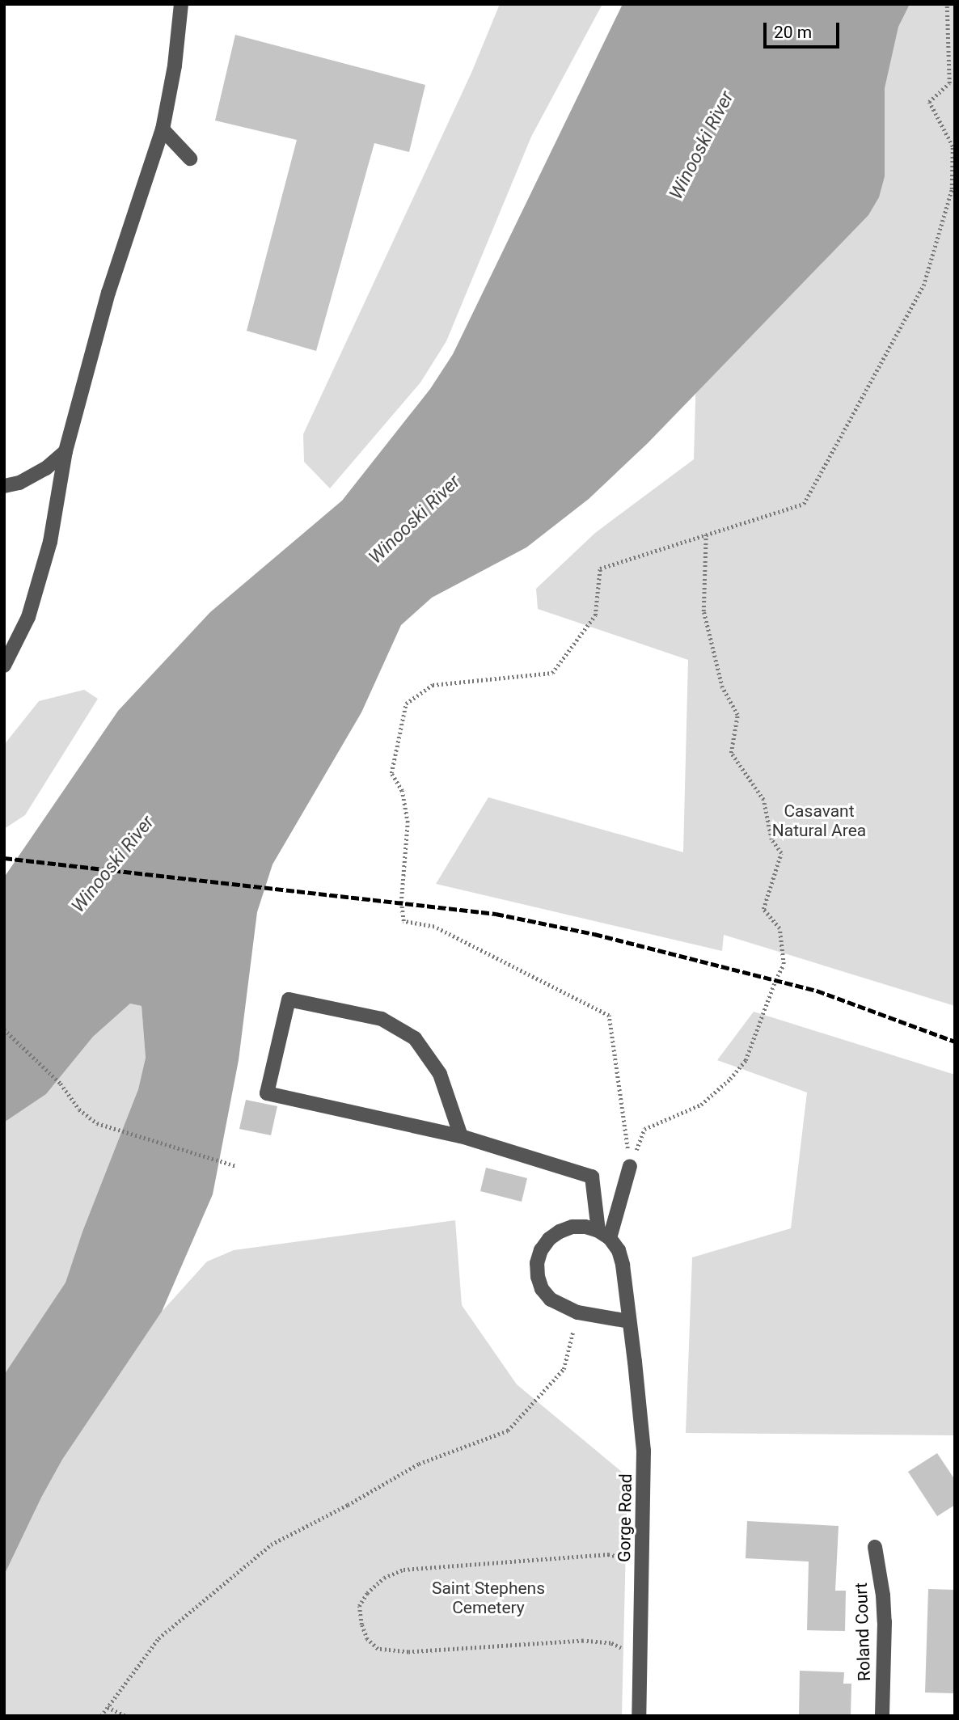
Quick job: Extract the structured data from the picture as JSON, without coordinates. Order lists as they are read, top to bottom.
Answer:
{
  "streets": {
    "street": ["Gorge Road", "Roland Court"]
  },
  "water": ["Winooski River"],
  "parks": ["Casavant Natural Area", "Saint Stephens Cemetery"],
  "scale_bar": "20 m"
}
